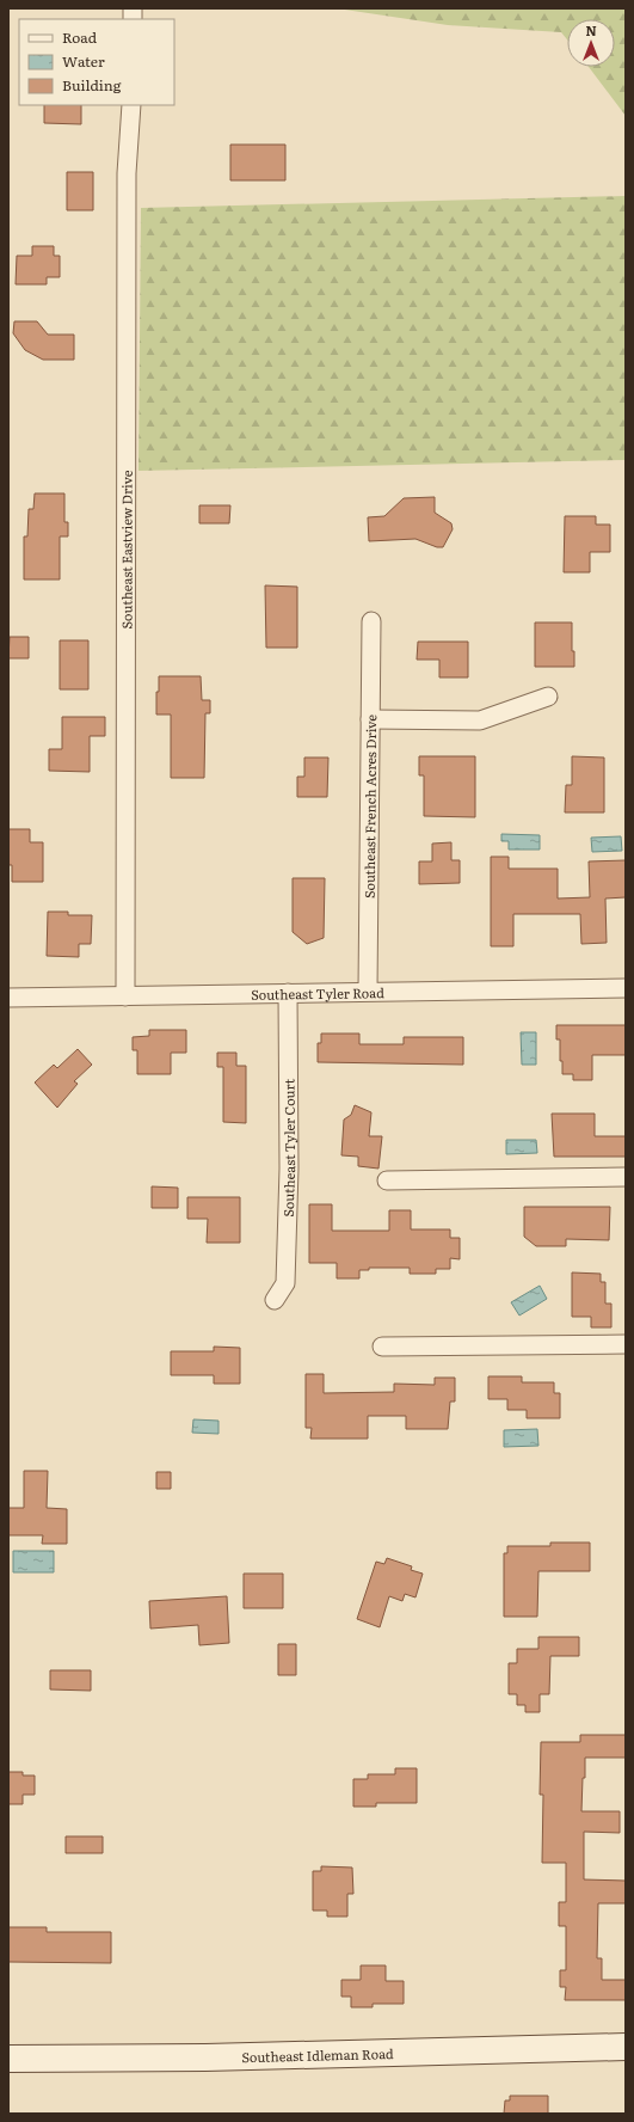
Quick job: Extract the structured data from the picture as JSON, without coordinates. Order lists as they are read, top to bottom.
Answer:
{
  "streets": {
    "main road": ["Southeast Idleman Road"],
    "street": [
      "Southeast Eastview Drive",
      "Southeast French Acres Drive",
      "Southeast Tyler Road",
      "Southeast Tyler Court"
    ]
  },
  "crossings": [
    ["Southeast Eastview Drive", "Southeast Tyler Road"],
    ["Southeast French Acres Drive", "Southeast Tyler Road"],
    ["Southeast Tyler Road", "Southeast Tyler Court"]
  ],
  "legend": ["Road", "Water", "Building"],
  "north": "top"
}
